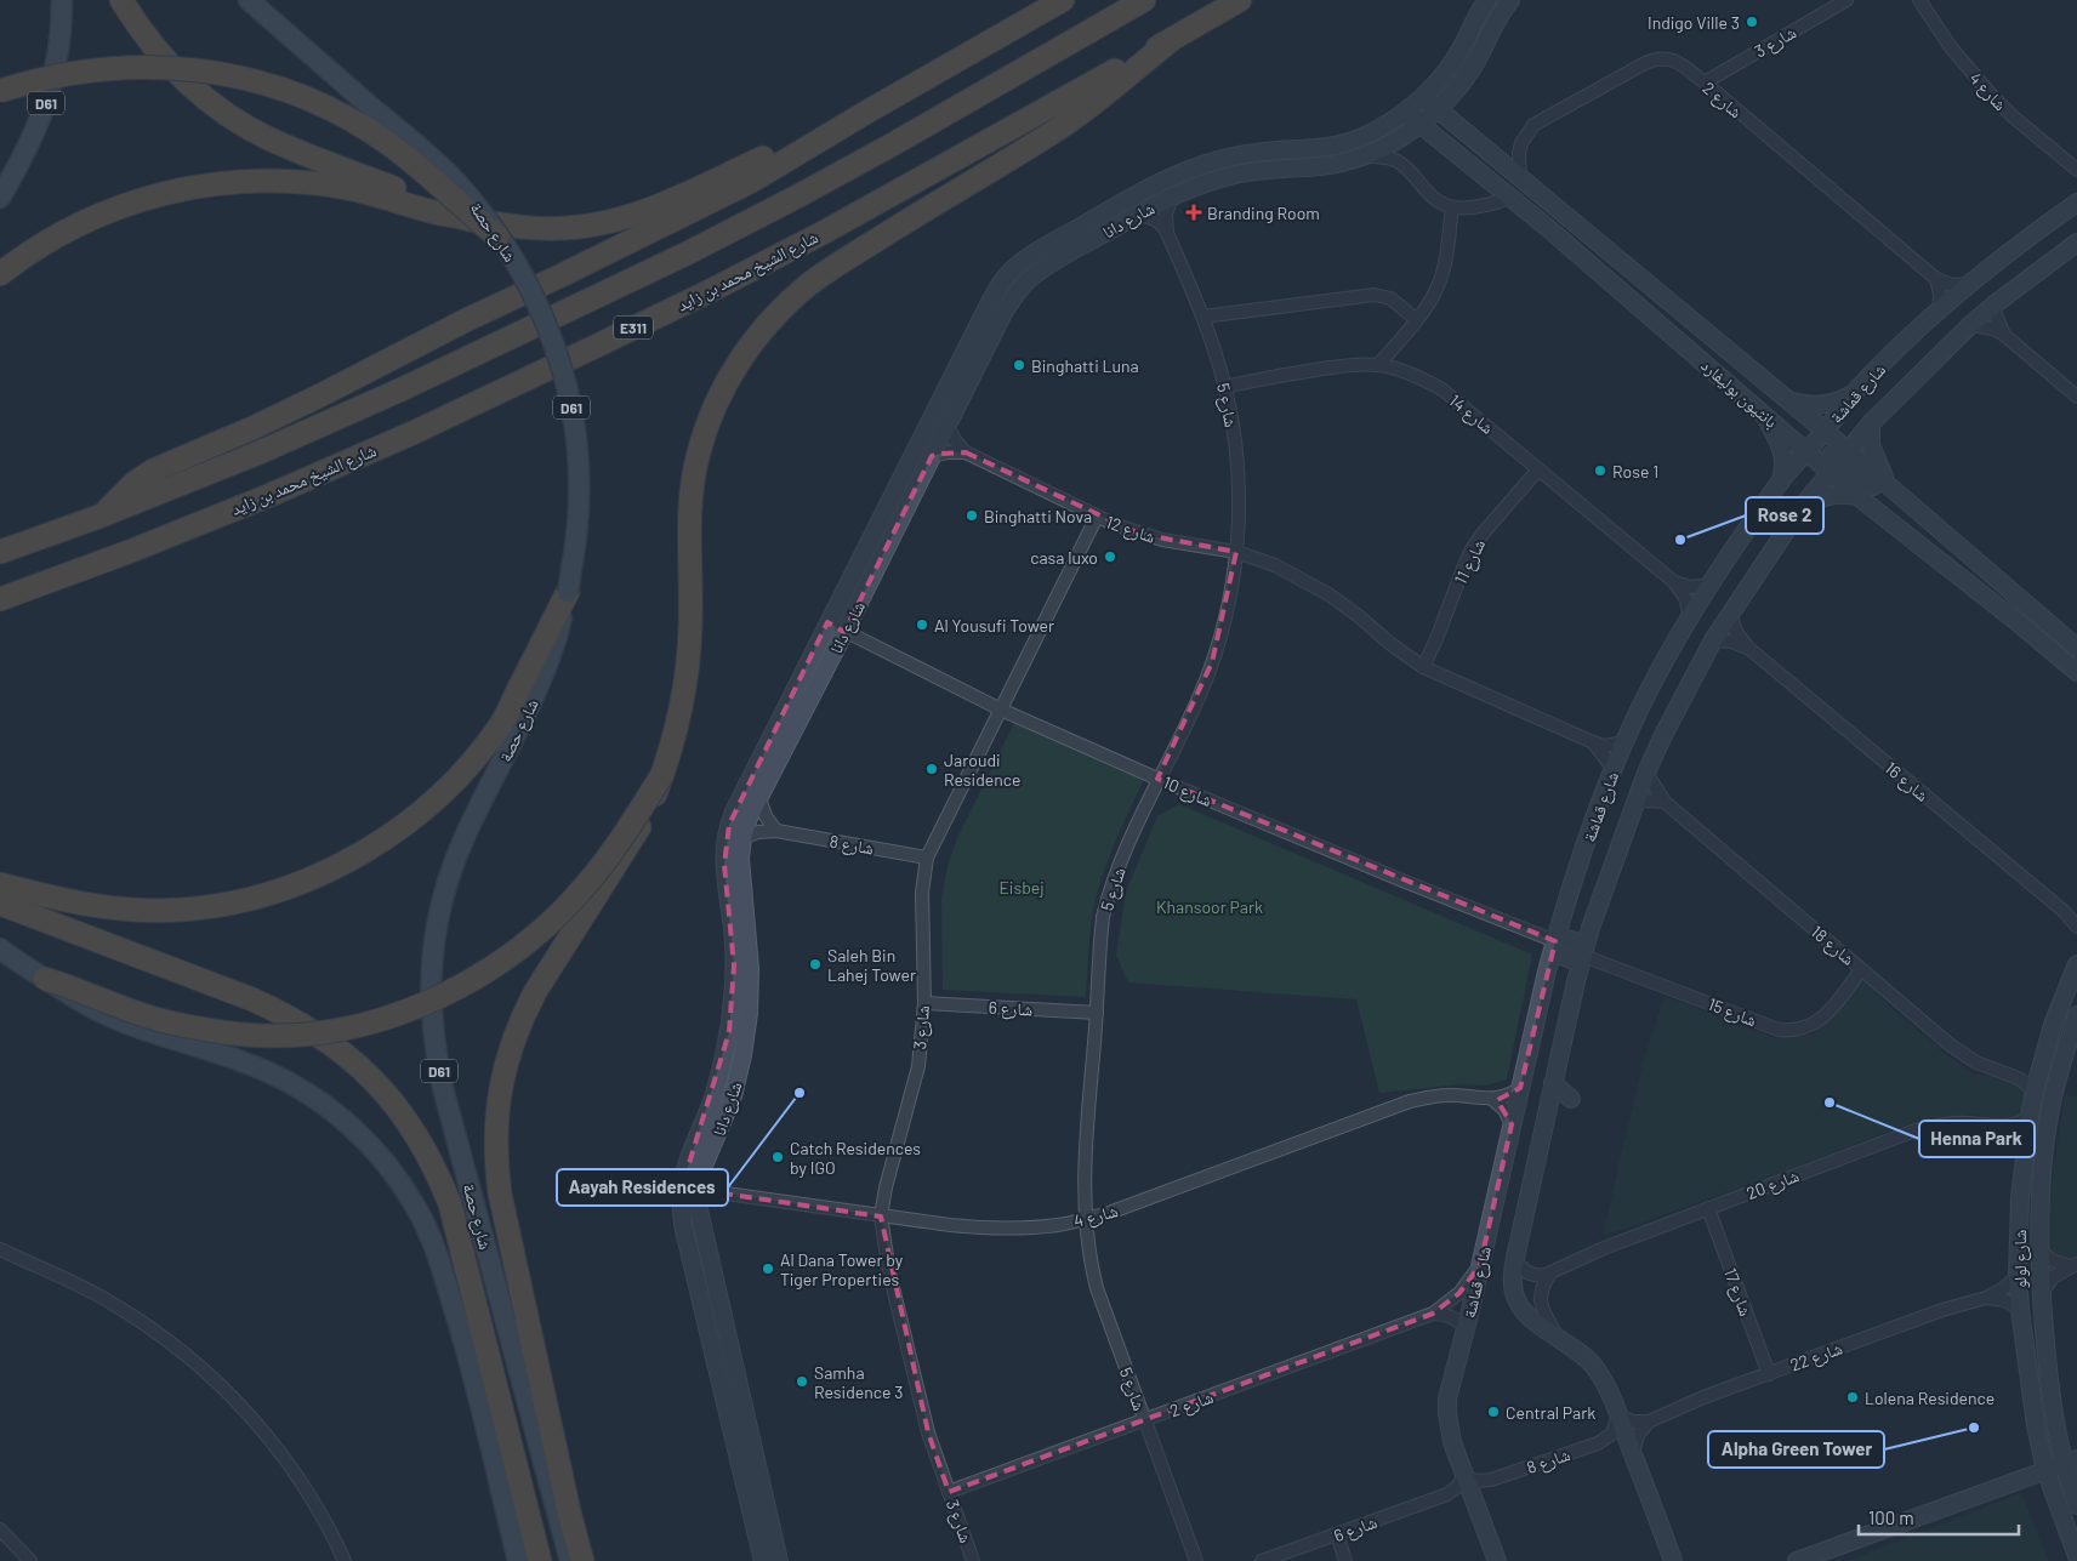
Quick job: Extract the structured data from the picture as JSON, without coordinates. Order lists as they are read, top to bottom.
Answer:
{
  "streets": {
    "highway": ["شارع الشيخ محمد بن زايد", "E311"],
    "main road": ["D61", "شارع حصة"],
    "street": [
      "شارع 3",
      "شارع 4",
      "شارع 2",
      "شارع دانا",
      "بانثيون بوليفارد",
      "شارع قماشة",
      "شارع 5",
      "شارع 14",
      "شارع 12",
      "شارع 11",
      "شارع 16",
      "شارع 10",
      "شارع 8",
      "شارع 18",
      "شارع 6",
      "شارع 15",
      "شارع 20",
      "شارع لولو",
      "شارع 17",
      "شارع 22"
    ]
  },
  "crossings": [
    ["شارع 3", "شارع 4"],
    ["شارع 3", "شارع 2"],
    ["شارع 3", "شارع 12"],
    ["شارع 3", "شارع 10"],
    ["شارع 3", "شارع 8"],
    ["شارع 3", "شارع 6"],
    ["شارع 4", "شارع دانا"],
    ["شارع 4", "شارع قماشة"],
    ["شارع 4", "شارع 5"],
    ["شارع 2", "بانثيون بوليفارد"],
    ["شارع 2", "شارع قماشة"],
    ["شارع 2", "شارع 5"],
    ["شارع دانا", "بانثيون بوليفارد"],
    ["شارع دانا", "شارع 5"],
    ["شارع دانا", "شارع 12"],
    ["شارع دانا", "شارع 10"],
    ["شارع دانا", "شارع 8"],
    ["بانثيون بوليفارد", "شارع قماشة"],
    ["شارع قماشة", "شارع 14"],
    ["شارع قماشة", "شارع 16"],
    ["شارع قماشة", "شارع 10"],
    ["شارع قماشة", "شارع 8"],
    ["شارع قماشة", "شارع 18"],
    ["شارع قماشة", "شارع 6"],
    ["شارع قماشة", "شارع 15"],
    ["شارع 5", "شارع 14"],
    ["شارع 5", "شارع 12"],
    ["شارع 5", "شارع 10"],
    ["شارع 5", "شارع 6"],
    ["شارع 14", "شارع 11"],
    ["شارع 12", "شارع 11"],
    ["شارع 8", "شارع 6"],
    ["شارع 18", "شارع 15"],
    ["شارع 18", "شارع لولو"],
    ["شارع 20", "شارع لولو"],
    ["شارع 20", "شارع 17"],
    ["شارع لولو", "شارع 22"],
    ["شارع 17", "شارع 22"]
  ],
  "parks": ["Eisbej", "Khansoor Park"],
  "places": {
    "other": [
      "Indigo Ville 3",
      "Binghatti Luna",
      "Rose 1",
      "Binghatti Nova",
      "Rose 2",
      "casa luxo",
      "Al Yousufi Tower",
      "Jaroudi Residence",
      "Saleh Bin Lahej Tower",
      "Aayah Residences",
      "Henna Park",
      "Catch Residences by IGO",
      "Al Dana Tower by Tiger Properties",
      "Samha Residence 3",
      "Lolena Residence",
      "Central Park",
      "Alpha Green Tower"
    ],
    "health": ["Branding Room"]
  },
  "scale_bar": "100 m"
}
